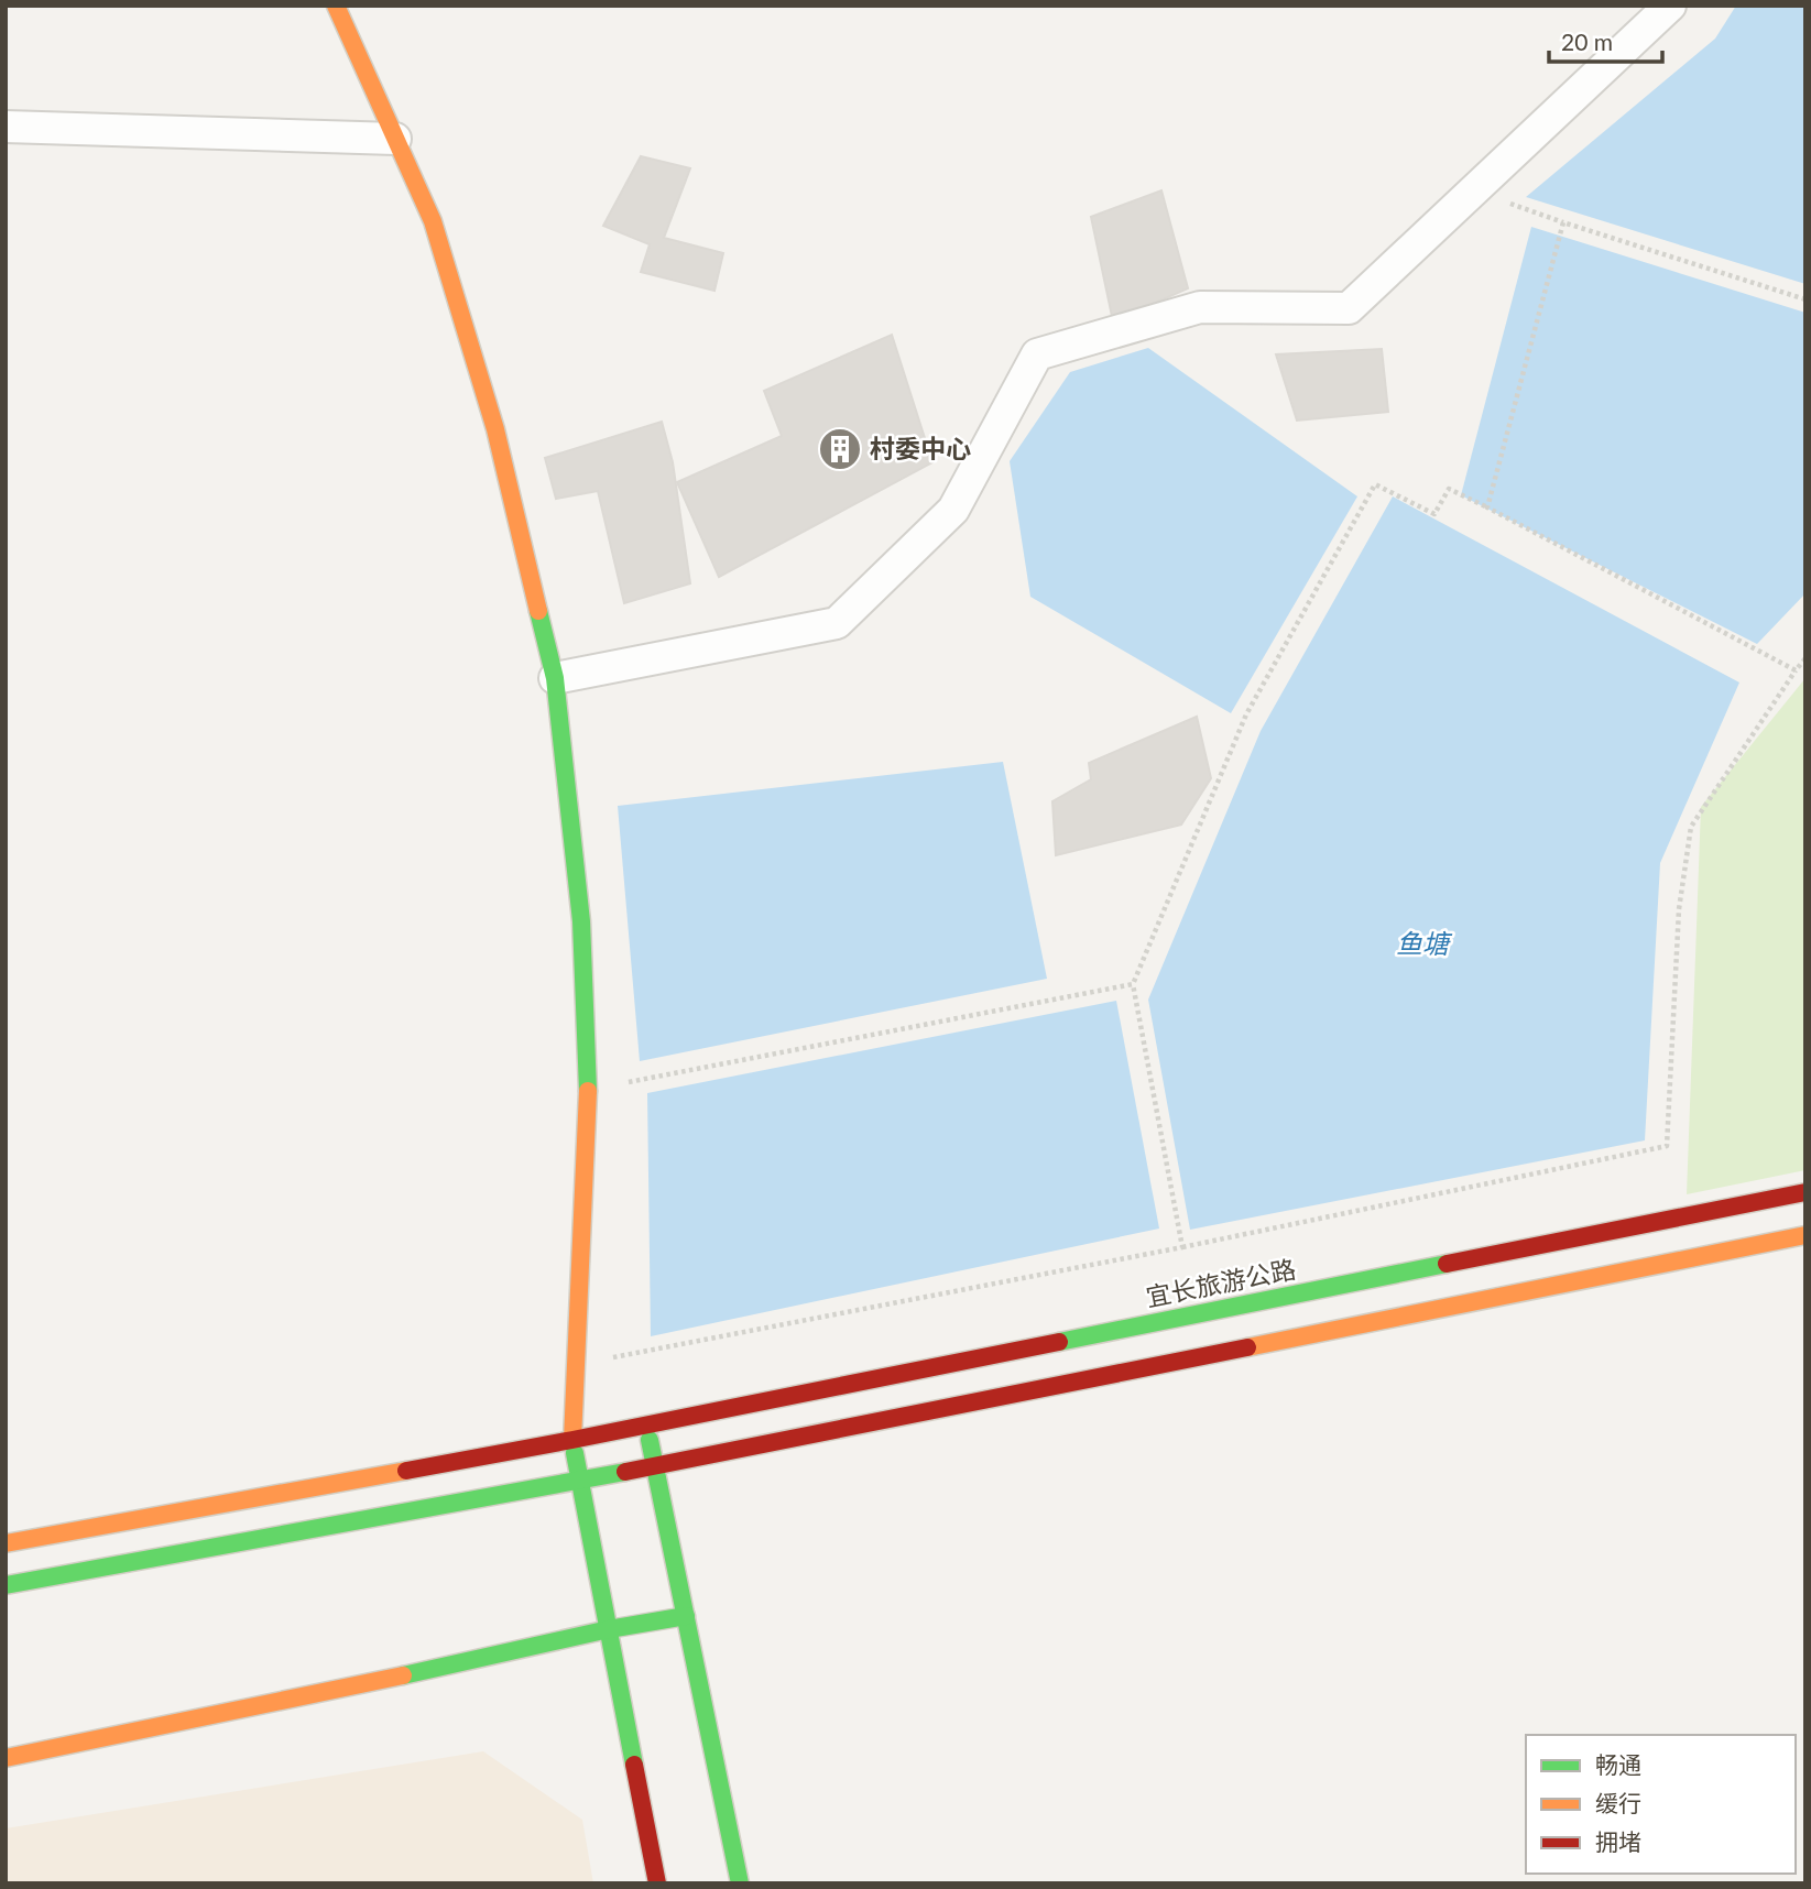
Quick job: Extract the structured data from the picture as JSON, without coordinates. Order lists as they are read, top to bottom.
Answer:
{
  "streets": {
    "main road": ["宜长旅游公路"]
  },
  "water": ["鱼塘"],
  "places": {
    "building": ["村委中心"]
  },
  "legend": ["畅通", "缓行", "拥堵"],
  "scale_bar": "20 m"
}
